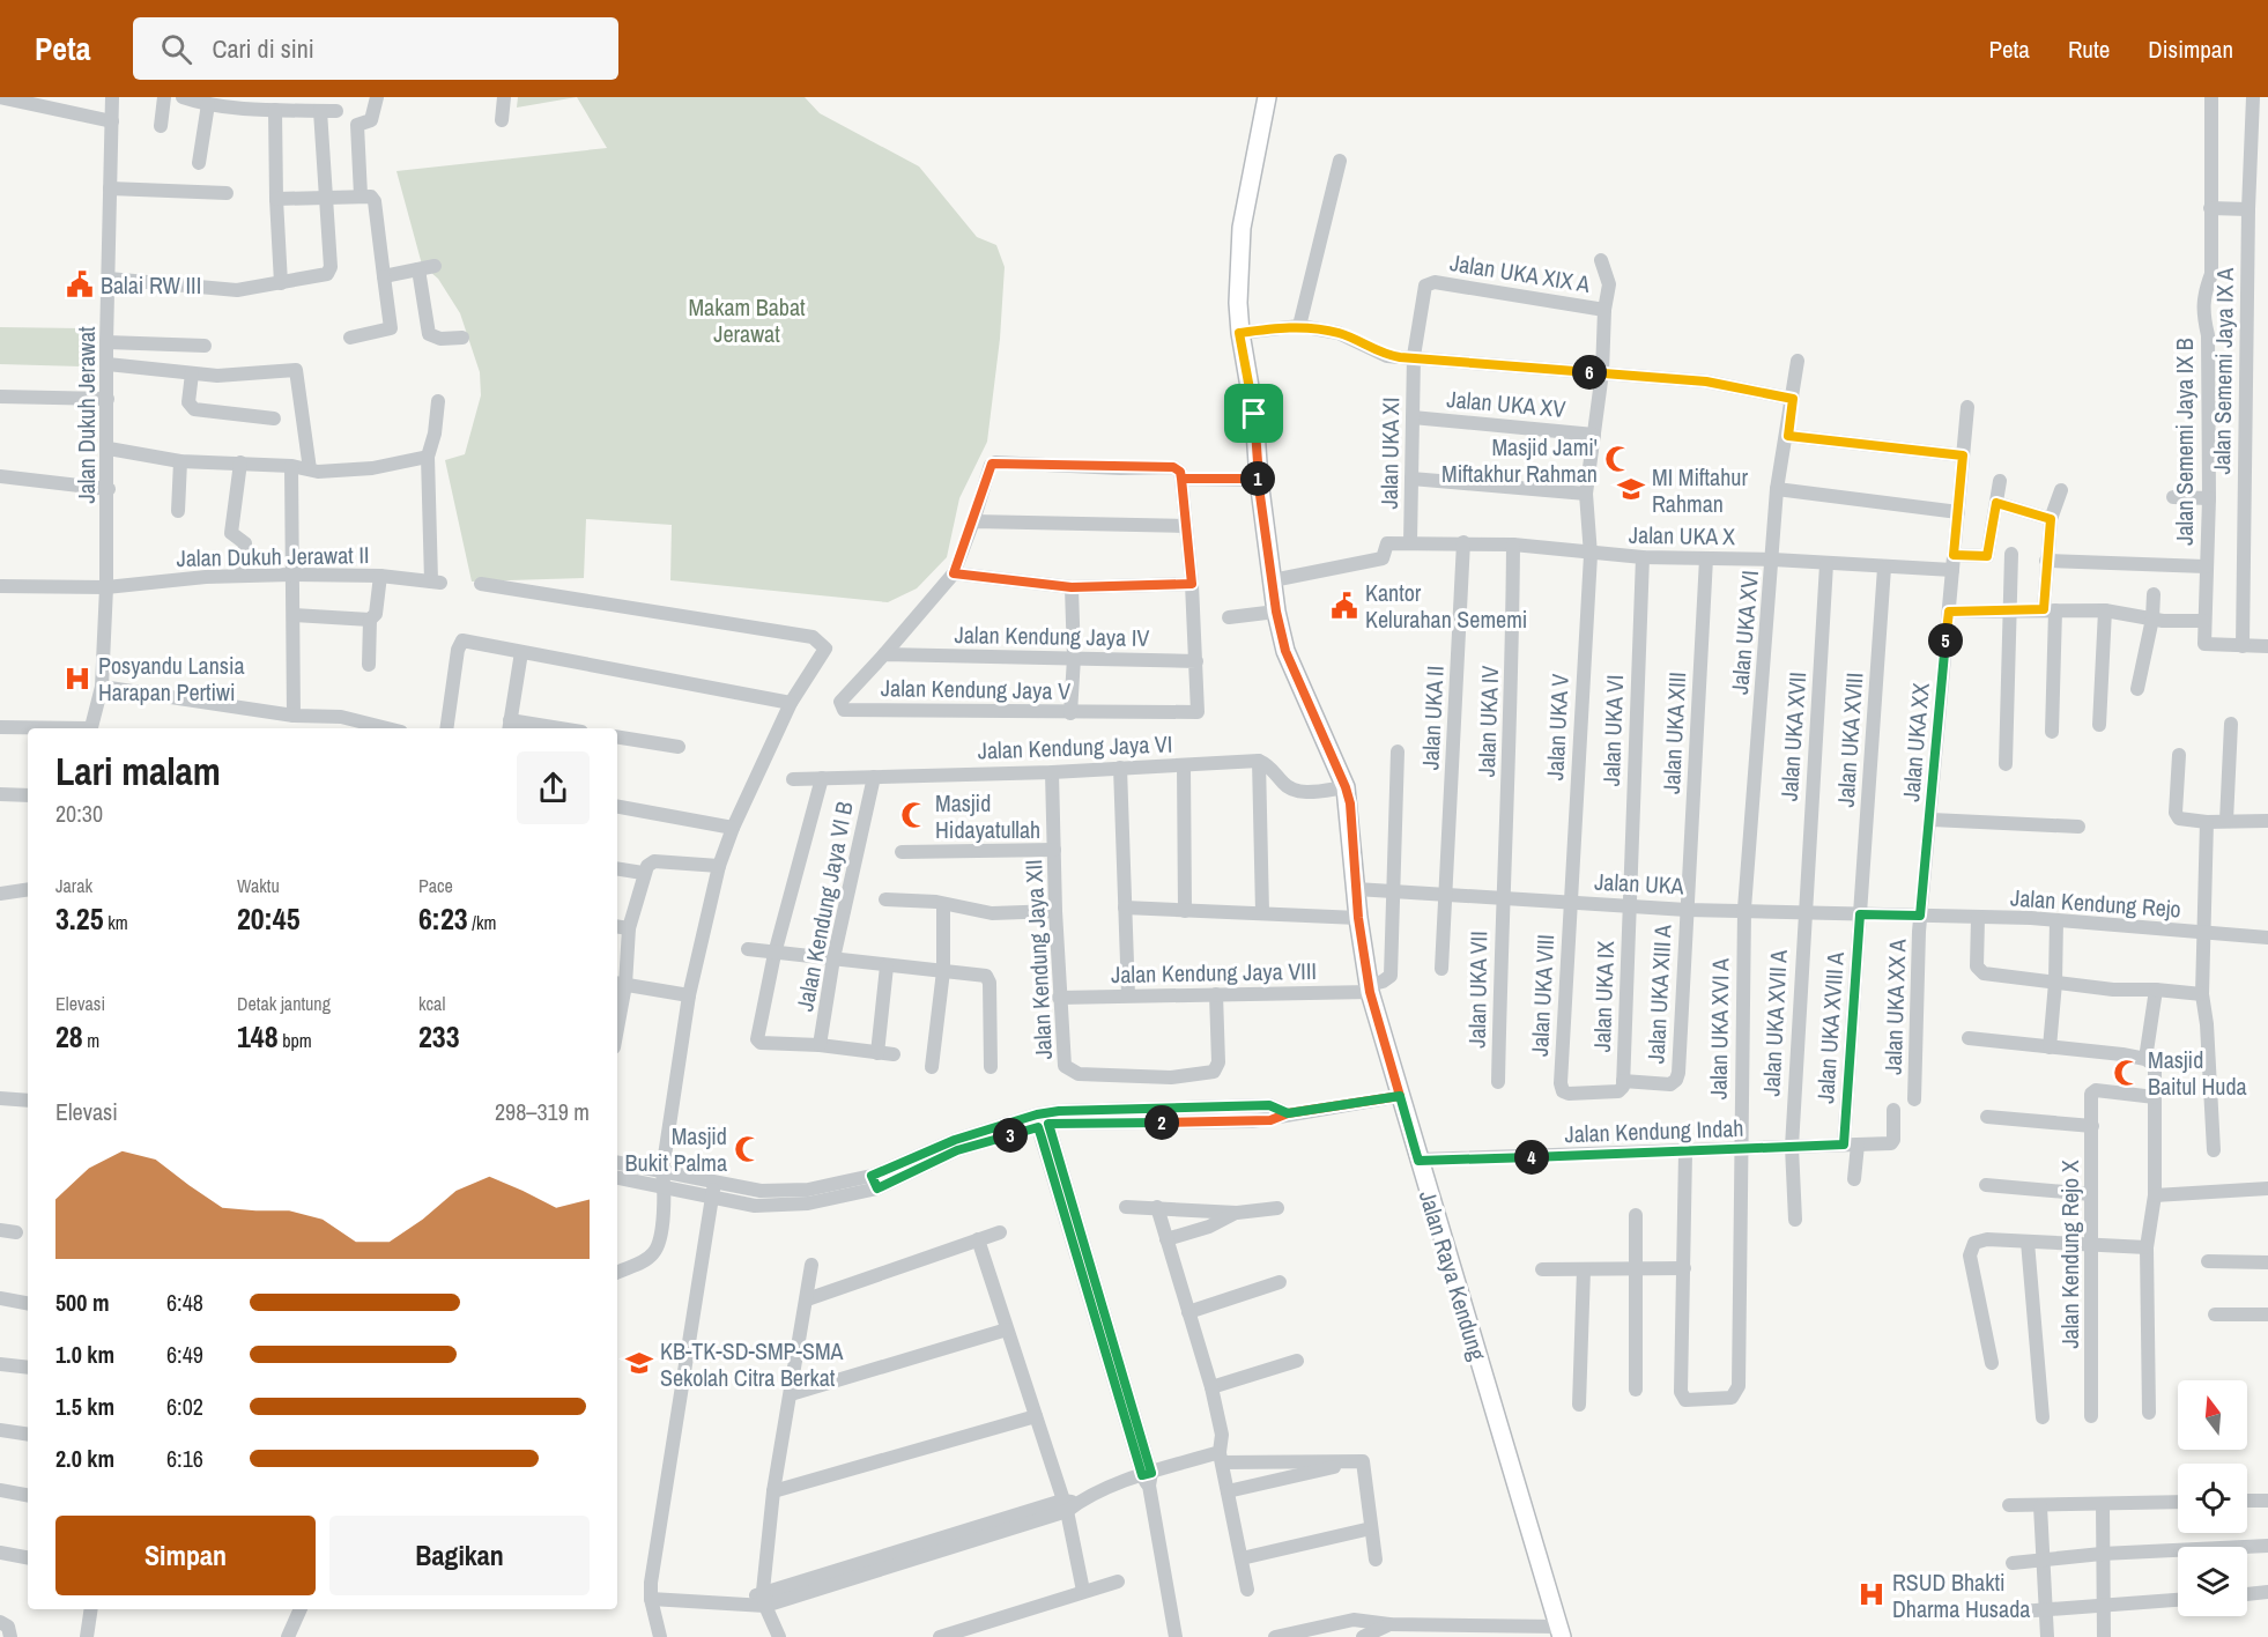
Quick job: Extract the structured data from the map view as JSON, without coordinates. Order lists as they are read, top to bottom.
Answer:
{
  "streets": {
    "main road": ["Jalan Raya Kendung"],
    "street": [
      "Jalan UKA XIX A",
      "Jalan Sememi Jaya IX A",
      "Jalan UKA XV",
      "Jalan Dukuh Jerawat",
      "Jalan Sememi Jaya IX B",
      "Jalan UKA XI",
      "Jalan UKA X",
      "Jalan Dukuh Jerawat II",
      "Jalan UKA XVI",
      "Jalan Kendung Jaya IV",
      "Jalan Kendung Jaya V",
      "Jalan UKA II",
      "Jalan UKA IV",
      "Jalan UKA V",
      "Jalan UKA VI",
      "Jalan UKA XIII",
      "Jalan UKA XVII",
      "Jalan UKA XVIII",
      "Jalan UKA XX",
      "Jalan Kendung Jaya VI",
      "Jalan UKA",
      "Jalan Kendung Rejo",
      "Jalan Kendung Jaya VI B",
      "Jalan Kendung Jaya XII",
      "Jalan Kendung Jaya VIII",
      "Jalan UKA VII",
      "Jalan UKA XIII A",
      "Jalan UKA VIII",
      "Jalan UKA IX",
      "Jalan UKA XX A",
      "Jalan UKA XVII A",
      "Jalan UKA XVIII A",
      "Jalan UKA XVI A",
      "Jalan Kendung Indah",
      "Jalan Kendung Rejo X"
    ]
  },
  "crossings": [
    ["Jalan UKA XIX A", "Jalan UKA XI"],
    ["Jalan UKA XIX A", "Jalan UKA V"],
    ["Jalan UKA XV", "Jalan UKA XI"],
    ["Jalan UKA XV", "Jalan UKA V"],
    ["Jalan Dukuh Jerawat", "Jalan Dukuh Jerawat II"],
    ["Jalan UKA XI", "Jalan UKA X"],
    ["Jalan UKA X", "Jalan UKA XVI"],
    ["Jalan UKA X", "Jalan UKA II"],
    ["Jalan UKA X", "Jalan UKA IV"],
    ["Jalan UKA X", "Jalan UKA V"],
    ["Jalan UKA X", "Jalan UKA VI"],
    ["Jalan UKA X", "Jalan UKA XIII"],
    ["Jalan UKA X", "Jalan UKA XVII"],
    ["Jalan UKA X", "Jalan UKA XVIII"],
    ["Jalan UKA X", "Jalan UKA XX"],
    ["Jalan UKA XVI", "Jalan UKA"],
    ["Jalan UKA XVI", "Jalan UKA XVI A"],
    ["Jalan Kendung Jaya IV", "Jalan Kendung Jaya V"],
    ["Jalan UKA II", "Jalan UKA"],
    ["Jalan UKA IV", "Jalan UKA"],
    ["Jalan UKA IV", "Jalan UKA VII"],
    ["Jalan UKA V", "Jalan UKA"],
    ["Jalan UKA V", "Jalan UKA VIII"],
    ["Jalan UKA VI", "Jalan UKA"],
    ["Jalan UKA VI", "Jalan UKA IX"],
    ["Jalan UKA XIII", "Jalan UKA"],
    ["Jalan UKA XIII", "Jalan UKA XIII A"],
    ["Jalan UKA XVII", "Jalan UKA"],
    ["Jalan UKA XVII", "Jalan UKA XVII A"],
    ["Jalan UKA XVIII", "Jalan UKA"],
    ["Jalan UKA XVIII", "Jalan UKA XVIII A"],
    ["Jalan UKA XX", "Jalan UKA"],
    ["Jalan UKA XX", "Jalan Kendung Rejo"],
    ["Jalan UKA XX", "Jalan UKA XX A"],
    ["Jalan Kendung Jaya VI", "Jalan Kendung Jaya VI B"],
    ["Jalan Kendung Jaya VI", "Jalan Kendung Jaya XII"],
    ["Jalan UKA", "Jalan Kendung Rejo"],
    ["Jalan UKA", "Jalan UKA VII"],
    ["Jalan UKA", "Jalan UKA XIII A"],
    ["Jalan UKA", "Jalan UKA VIII"],
    ["Jalan UKA", "Jalan UKA IX"],
    ["Jalan UKA", "Jalan UKA XX A"],
    ["Jalan UKA", "Jalan UKA XVII A"],
    ["Jalan UKA", "Jalan UKA XVIII A"],
    ["Jalan UKA", "Jalan UKA XVI A"],
    ["Jalan UKA", "Jalan Raya Kendung"],
    ["Jalan Kendung Rejo", "Jalan UKA XX A"],
    ["Jalan Kendung Jaya XII", "Jalan Kendung Jaya VIII"],
    ["Jalan Kendung Jaya VIII", "Jalan Raya Kendung"],
    ["Jalan UKA XIII A", "Jalan UKA VIII"],
    ["Jalan UKA XIII A", "Jalan UKA IX"],
    ["Jalan UKA VIII", "Jalan UKA IX"],
    ["Jalan UKA XX A", "Jalan Kendung Indah"],
    ["Jalan UKA XVII A", "Jalan Kendung Indah"],
    ["Jalan UKA XVIII A", "Jalan Kendung Indah"],
    ["Jalan UKA XVI A", "Jalan Kendung Indah"],
    ["Jalan Kendung Indah", "Jalan Raya Kendung"]
  ],
  "parks": ["Makam Babat Jerawat"],
  "places": {
    "public building": ["Balai RW III", "Kantor Kelurahan Sememi"],
    "mosque": [
      "Masjid Jami' Miftakhur Rahman",
      "Masjid Hidayatullah",
      "Masjid Baitul Huda",
      "Masjid Bukit Palma"
    ],
    "school or university": ["MI Miftahur Rahman", "KB-TK-SD-SMP-SMA Sekolah Citra Berkat"],
    "hospital": ["Posyandu Lansia Harapan Pertiwi", "RSUD Bhakti Dharma Husada"]
  },
  "north": "top",
  "page": {
    "header": "Peta",
    "search": "Cari di sini",
    "nav": ["Peta", "Rute", "Disimpan"],
    "pins": [
      "6",
      "1",
      "5",
      "2",
      "3",
      "4"
    ],
    "heading": ["Lari malam", "20:30"],
    "stats": [
      ["Jarak", "3.25 km"],
      ["Waktu", "20:45"],
      ["Pace", "6:23 /km"],
      ["Elevasi", "28 m"],
      ["Detak jantung", "148 bpm"],
      ["kcal", "233"]
    ],
    "chart": ["Elevasi", "298–319 m"],
    "list": [
      {
        "name": "500 m",
        "note": "6:48"
      },
      {
        "name": "1.0 km",
        "note": "6:49"
      },
      {
        "name": "1.5 km",
        "note": "6:02"
      },
      {
        "name": "2.0 km",
        "note": "6:16"
      }
    ],
    "buttons": ["Simpan", "Bagikan"]
  }
}
